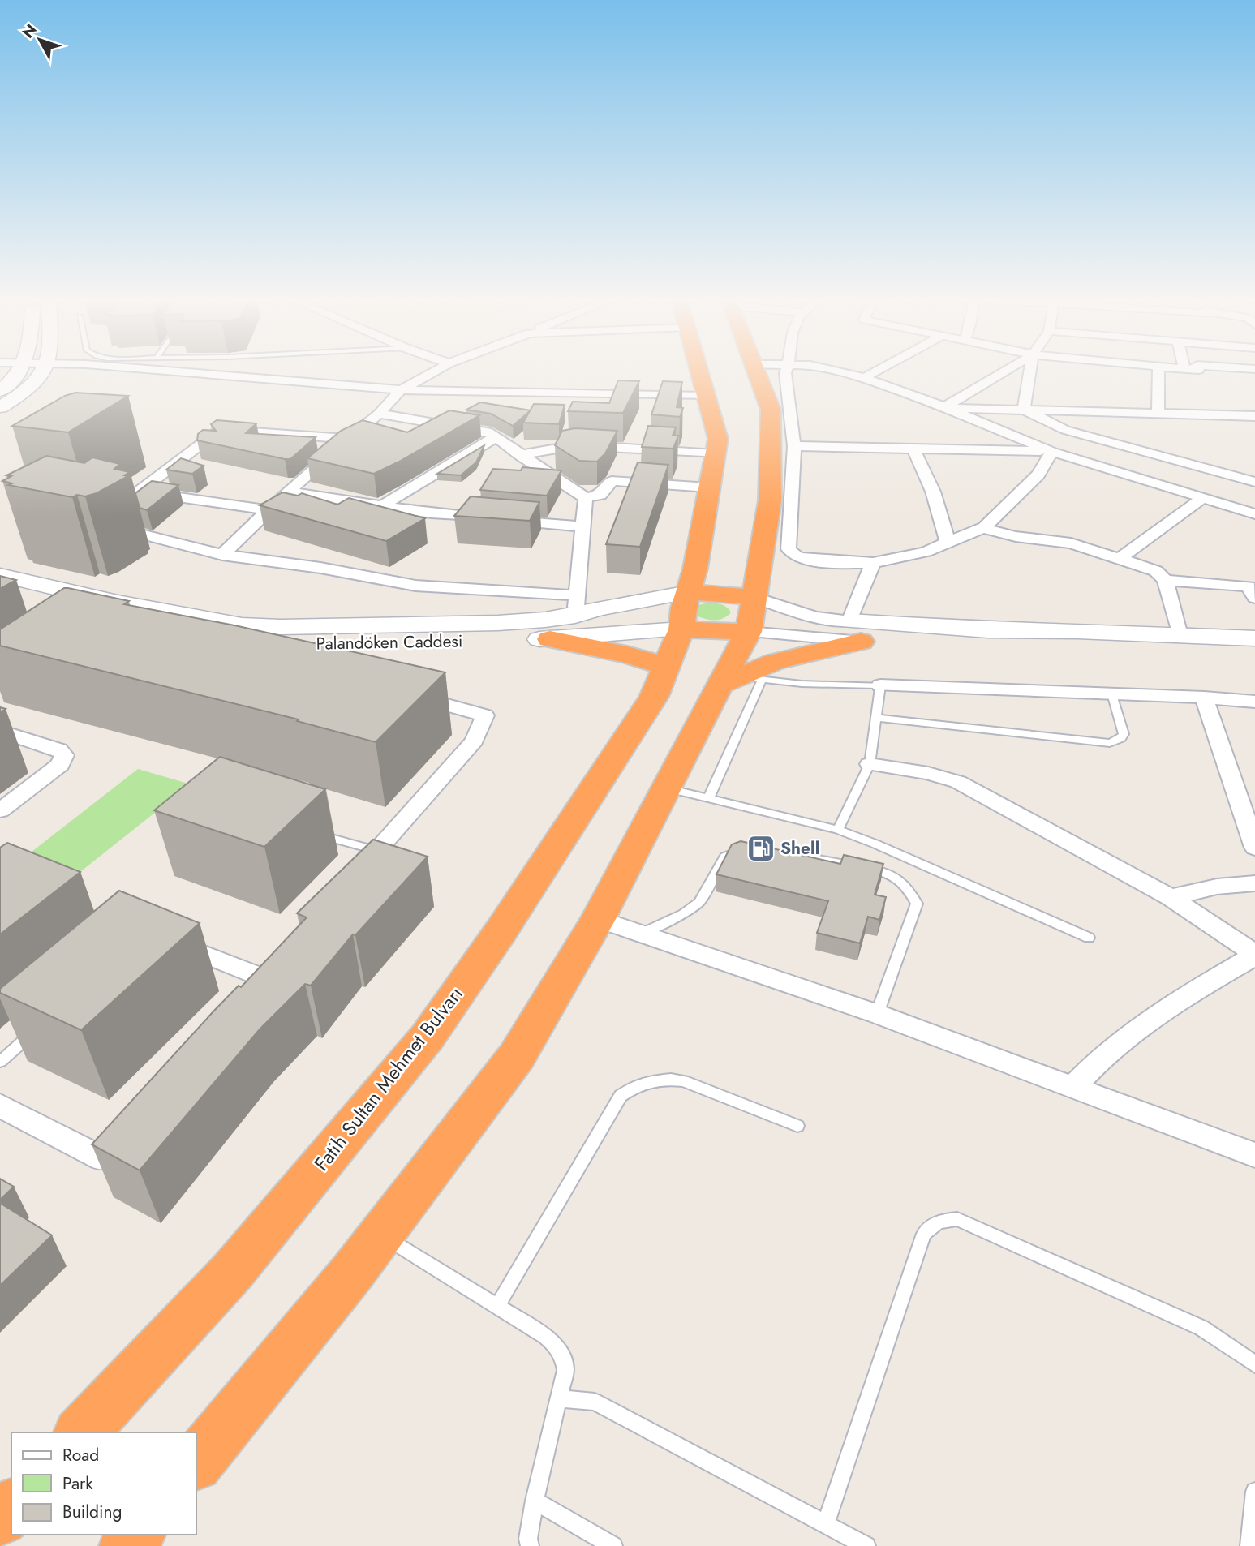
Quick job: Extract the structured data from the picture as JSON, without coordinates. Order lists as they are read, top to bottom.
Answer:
{
  "streets": {
    "highway": ["Fatih Sultan Mehmet Bulvarı"],
    "street": ["Palandöken Caddesi"]
  },
  "crossings": [
    ["Palandöken Caddesi", "Fatih Sultan Mehmet Bulvarı"]
  ],
  "places": {
    "fuel station": ["Shell"]
  },
  "legend": ["Road", "Park", "Building"],
  "north": "top left"
}
